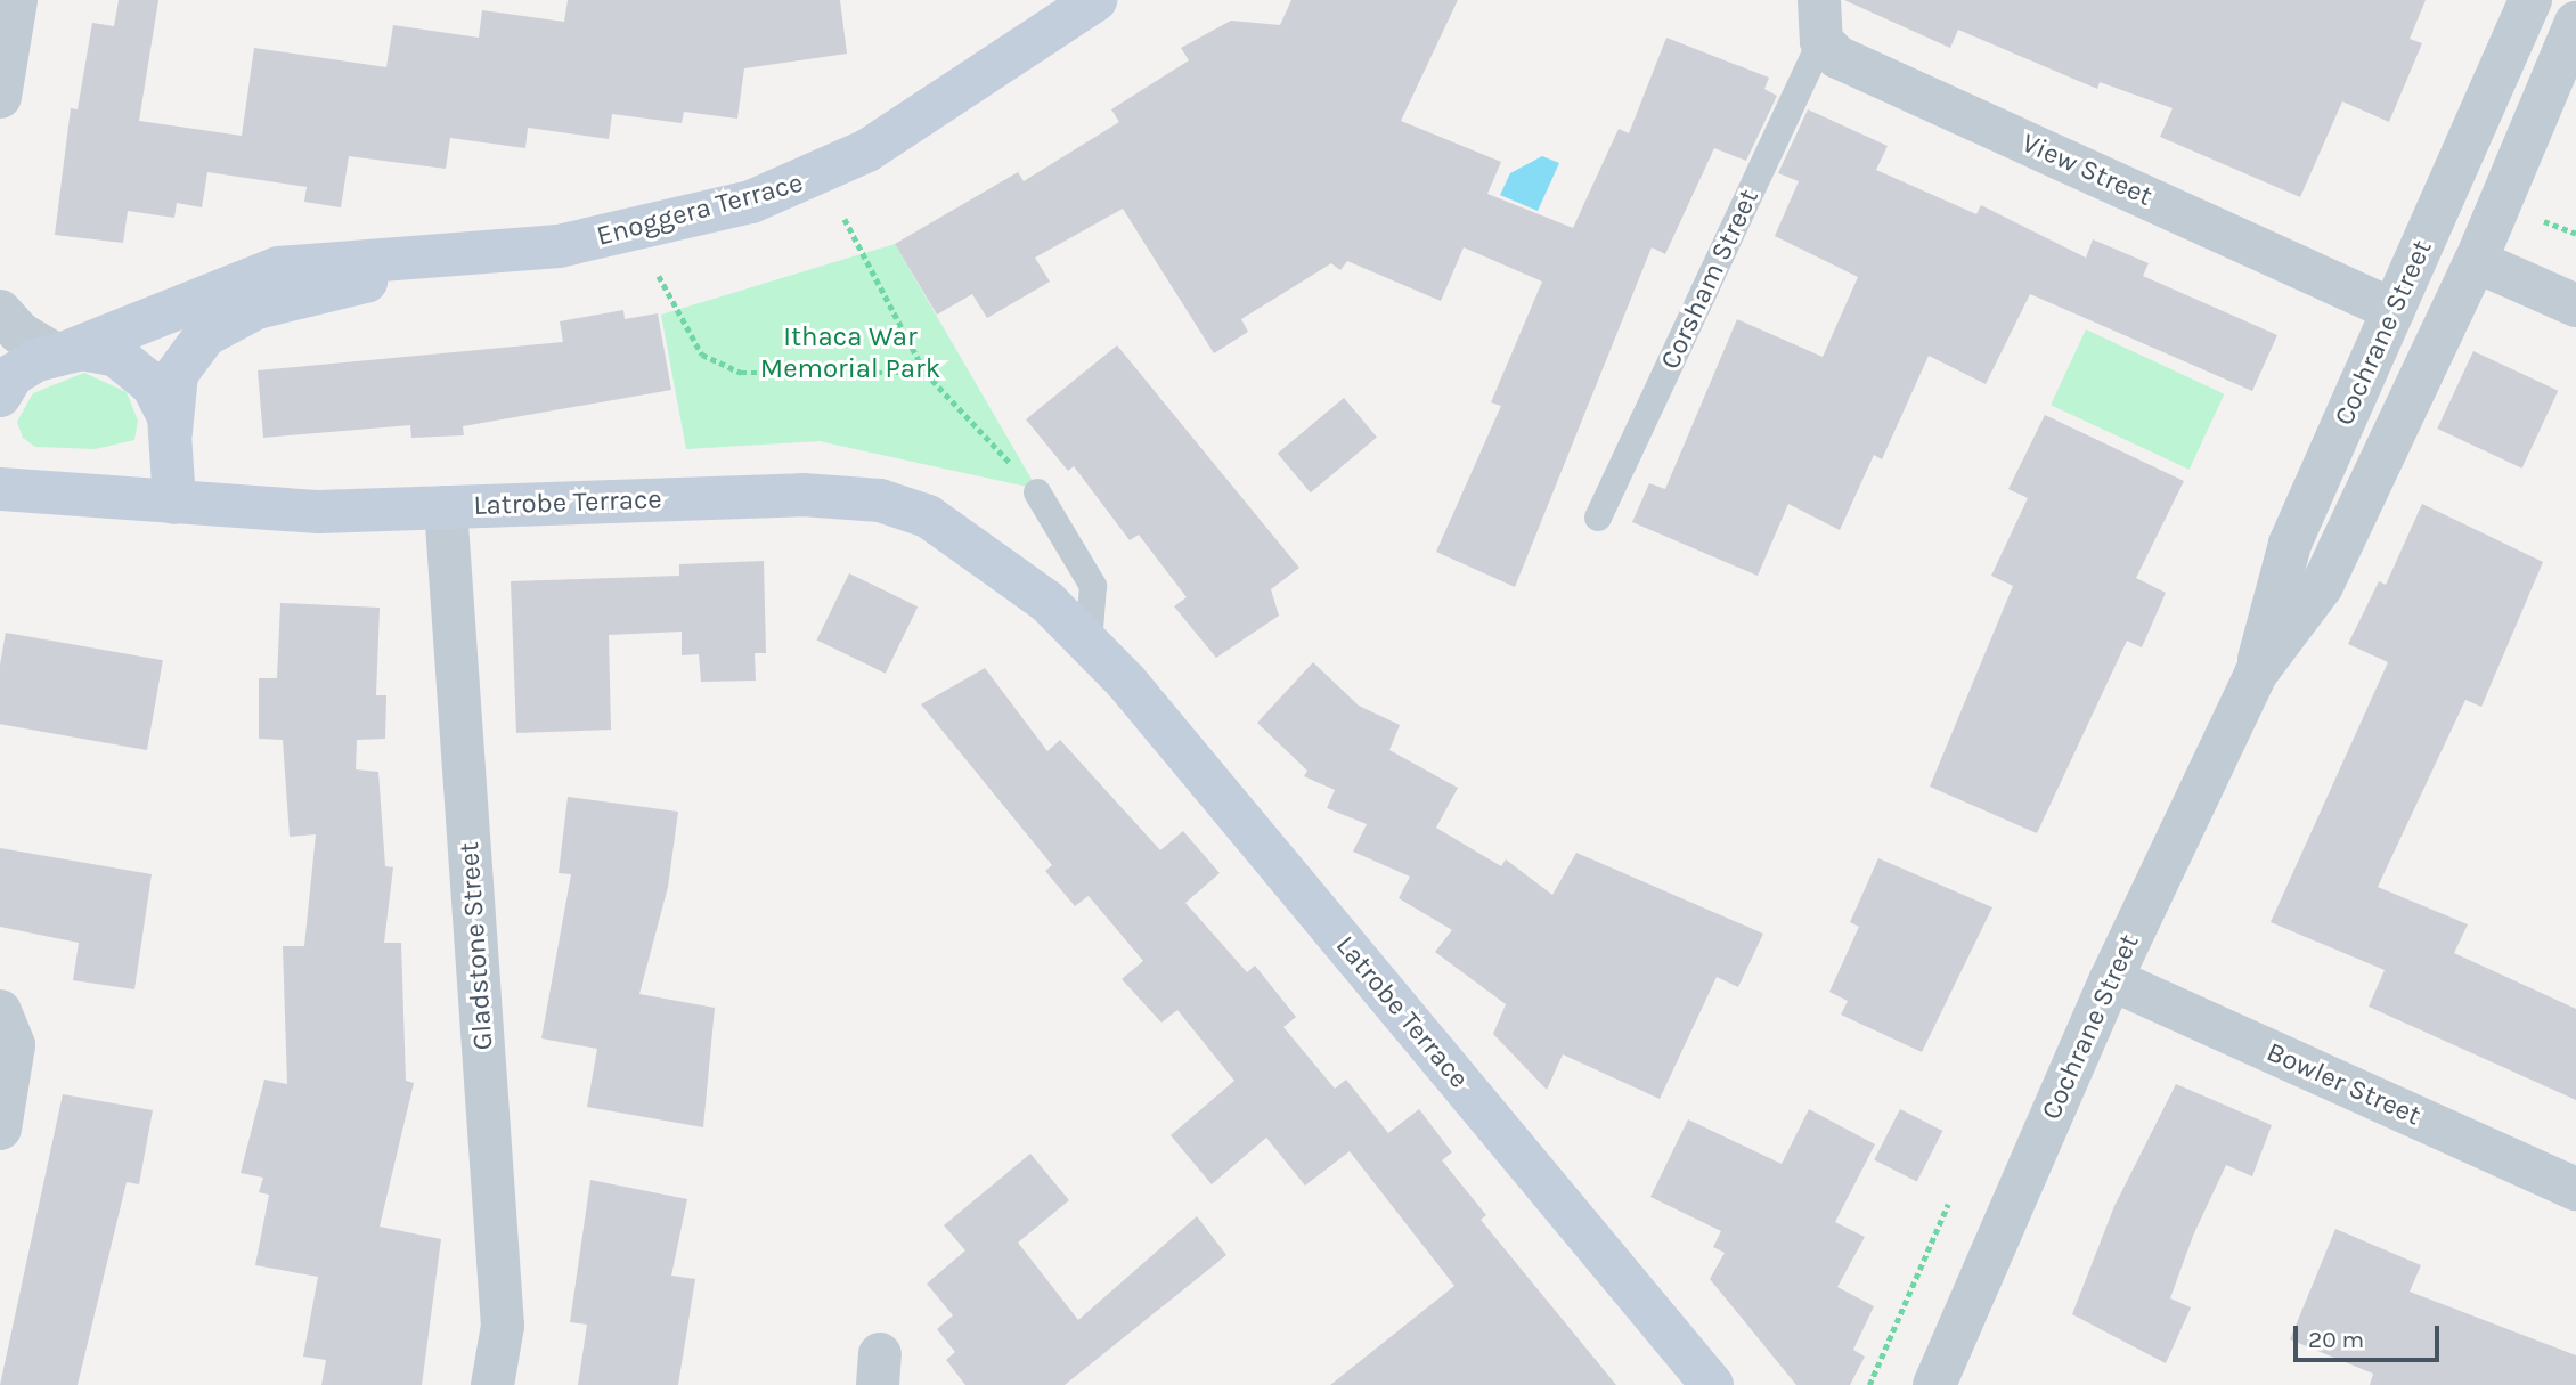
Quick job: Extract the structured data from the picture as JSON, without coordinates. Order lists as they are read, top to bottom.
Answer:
{
  "streets": {
    "main road": ["Enoggera Terrace", "Latrobe Terrace"],
    "street": [
      "View Street",
      "Cochrane Street",
      "Gladstone Street",
      "Bowler Street"
    ],
    "lane": ["Corsham Street"]
  },
  "crossings": [
    ["View Street", "Corsham Street"],
    ["View Street", "Cochrane Street"],
    ["Enoggera Terrace", "Latrobe Terrace"],
    ["Cochrane Street", "Bowler Street"],
    ["Latrobe Terrace", "Gladstone Street"]
  ],
  "parks": ["Ithaca War Memorial Park"],
  "scale_bar": "20 m"
}
